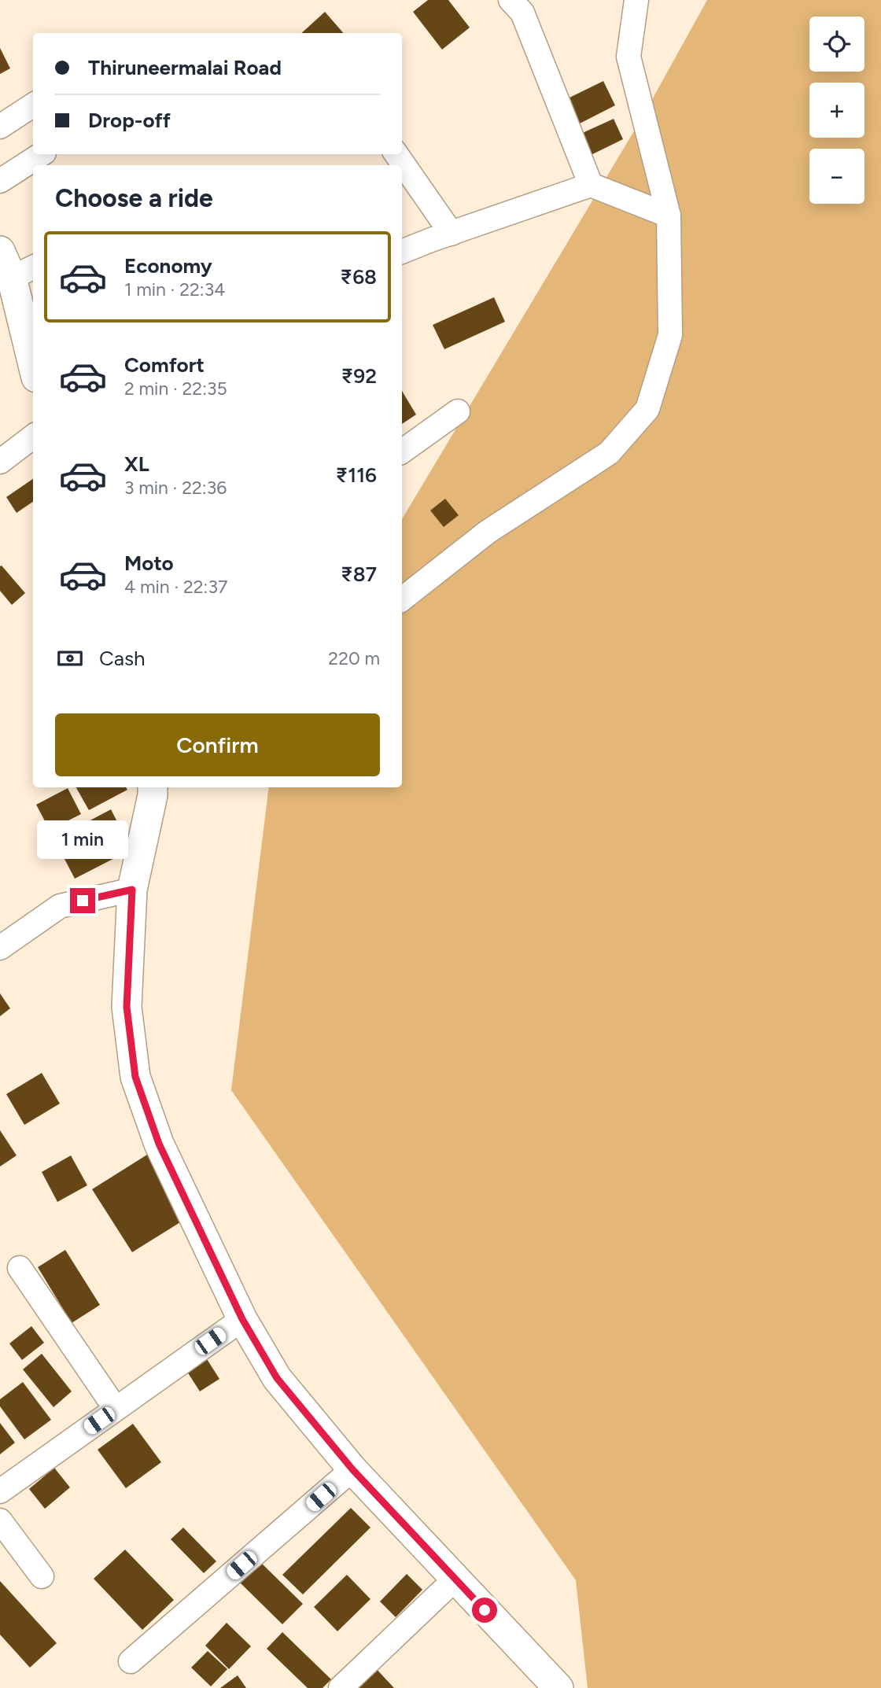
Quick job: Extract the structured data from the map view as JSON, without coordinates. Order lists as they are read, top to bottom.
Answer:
{
  "page": {
    "map_buttons": ["+", "−"],
    "banner": ["Thiruneermalai Road", "Drop-off"],
    "heading": "Choose a ride",
    "list": [
      {
        "name": "Economy",
        "note": "1 min · 22:34",
        "value": "₹68"
      },
      {
        "name": "Comfort",
        "note": "2 min · 22:35",
        "value": "₹92"
      },
      {
        "name": "XL",
        "note": "3 min · 22:36",
        "value": "₹116"
      },
      {
        "name": "Moto",
        "note": "4 min · 22:37",
        "value": "₹87"
      }
    ],
    "pay": ["Cash", "220 m"],
    "buttons": "Confirm",
    "bubble": "1 min"
  }
}
